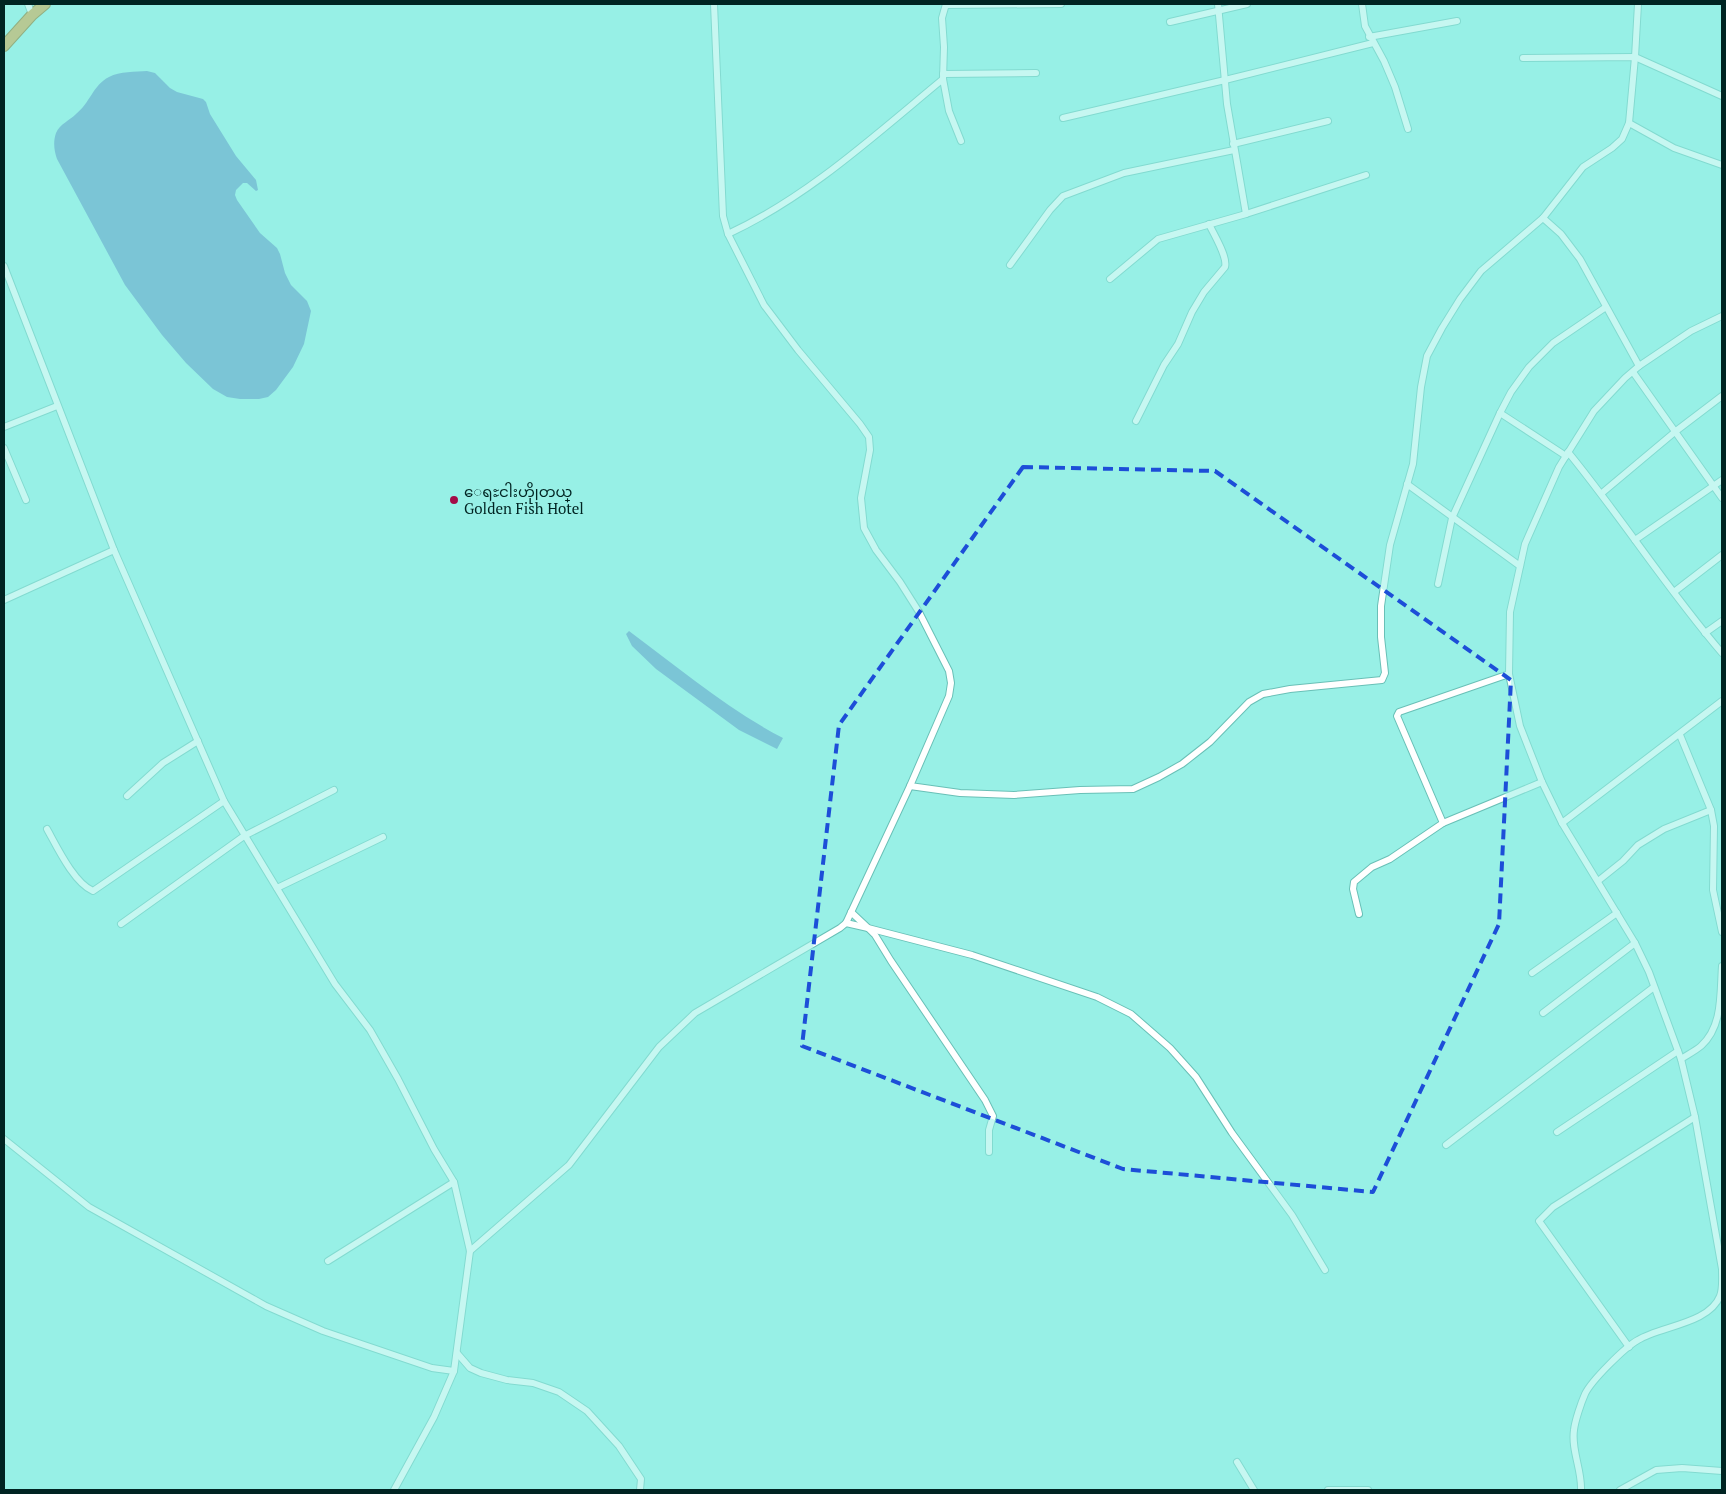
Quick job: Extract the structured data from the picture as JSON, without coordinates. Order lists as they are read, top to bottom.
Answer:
{
  "places": ["ေရႊငါးဟိုုတယ္ Golden Fish Hotel"]
}
